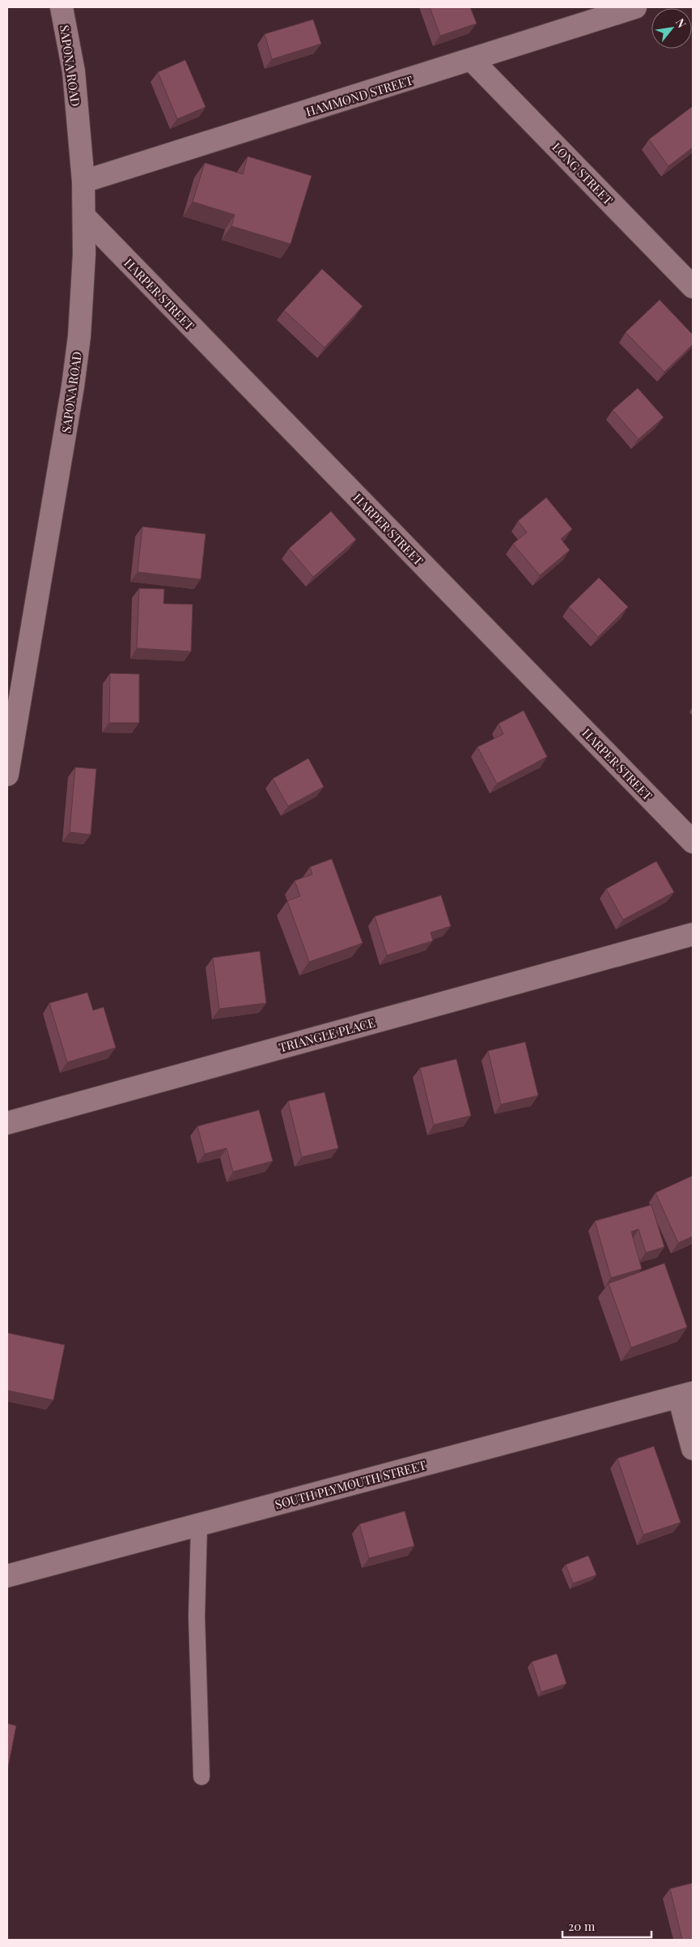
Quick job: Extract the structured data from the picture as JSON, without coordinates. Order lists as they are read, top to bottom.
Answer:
{
  "streets": {
    "street": [
      "SAPONA ROAD",
      "HAMMOND STREET",
      "LONG STREET",
      "HARPER STREET",
      "TRIANGLE PLACE",
      "SOUTH PLYMOUTH STREET"
    ]
  },
  "crossings": [
    ["SAPONA ROAD", "HAMMOND STREET"],
    ["SAPONA ROAD", "HARPER STREET"],
    ["HAMMOND STREET", "LONG STREET"]
  ],
  "scale_bar": "20 m",
  "north": "top right"
}
